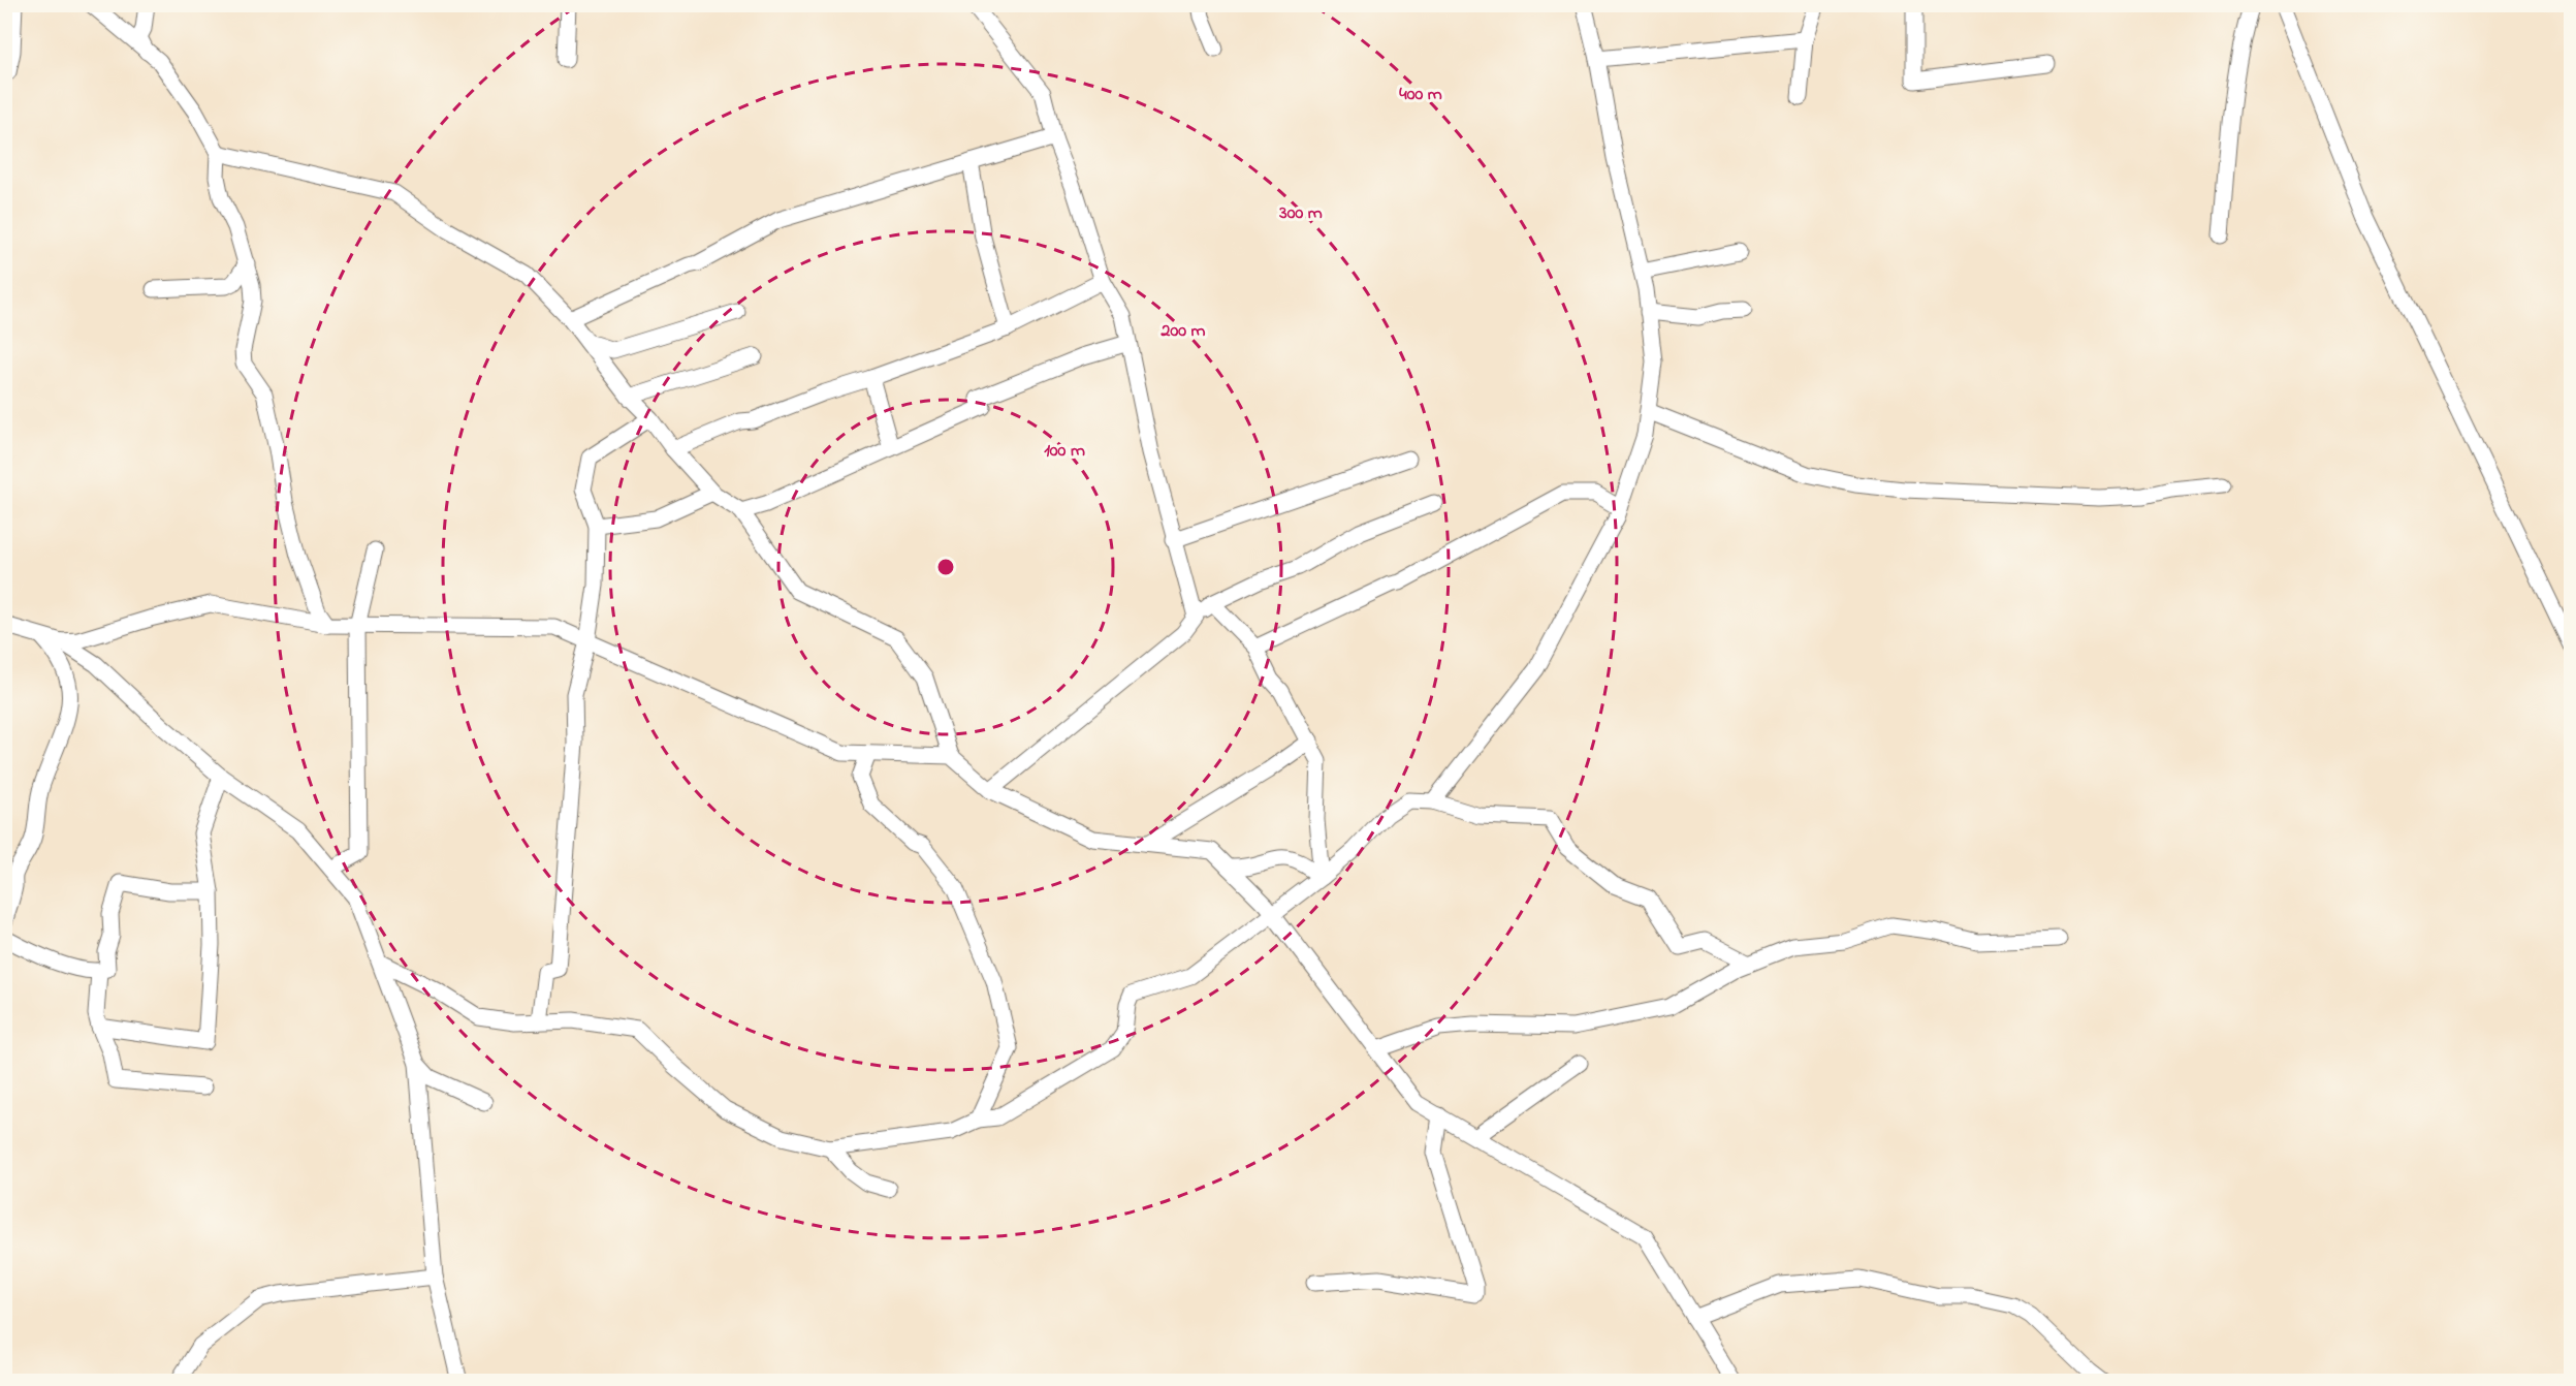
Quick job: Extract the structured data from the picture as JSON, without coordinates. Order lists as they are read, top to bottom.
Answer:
{
  "rings": [
    "400 m",
    "300 m",
    "200 m",
    "100 m"
  ]
}
